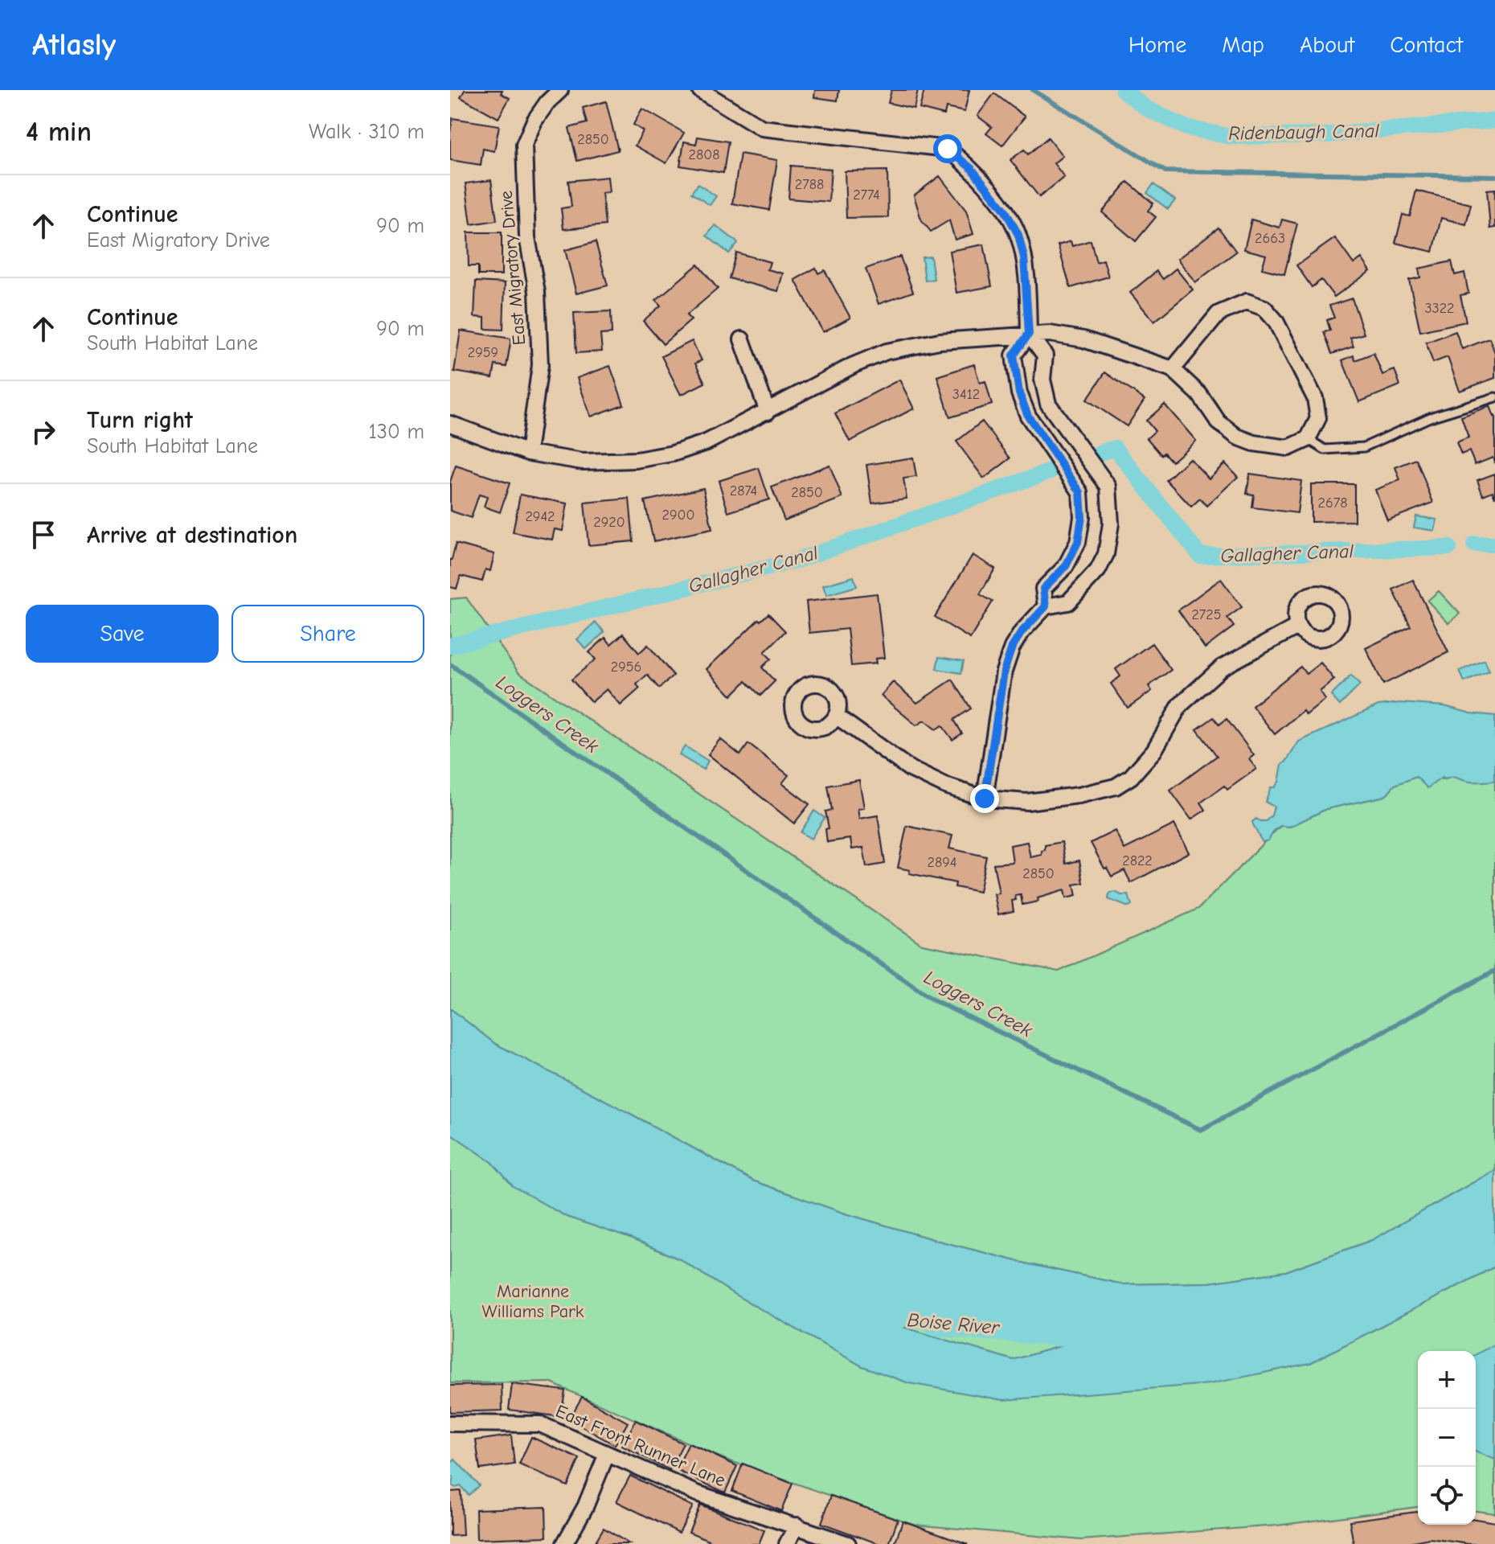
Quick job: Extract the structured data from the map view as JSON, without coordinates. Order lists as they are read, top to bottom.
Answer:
{
  "streets": {
    "street": ["East Migratory Drive", "East Front Runner Lane"]
  },
  "water": [
    "Ridenbaugh Canal",
    "Gallagher Canal",
    "Loggers Creek",
    "Boise River"
  ],
  "parks": ["Marianne Williams Park"],
  "house_numbers": [
    "2850",
    "2808",
    "2788",
    "2774",
    "2663",
    "3322",
    "2959",
    "3412",
    "2874",
    "2850",
    "2678",
    "2900",
    "2942",
    "2920",
    "2725",
    "2956",
    "2822",
    "2894",
    "2850"
  ],
  "page": {
    "header": "Atlasly",
    "nav": [
      "Home",
      "Map",
      "About",
      "Contact"
    ],
    "heading": ["4 min", "Walk · 310 m"],
    "list": [
      ["Continue", "East Migratory Drive", "90 m"],
      ["Continue", "South Habitat Lane", "90 m"],
      ["Turn right", "South Habitat Lane", "130 m"],
      "Arrive at destination"
    ],
    "buttons": ["Save", "Share"],
    "map_buttons": ["+", "−"]
  }
}
